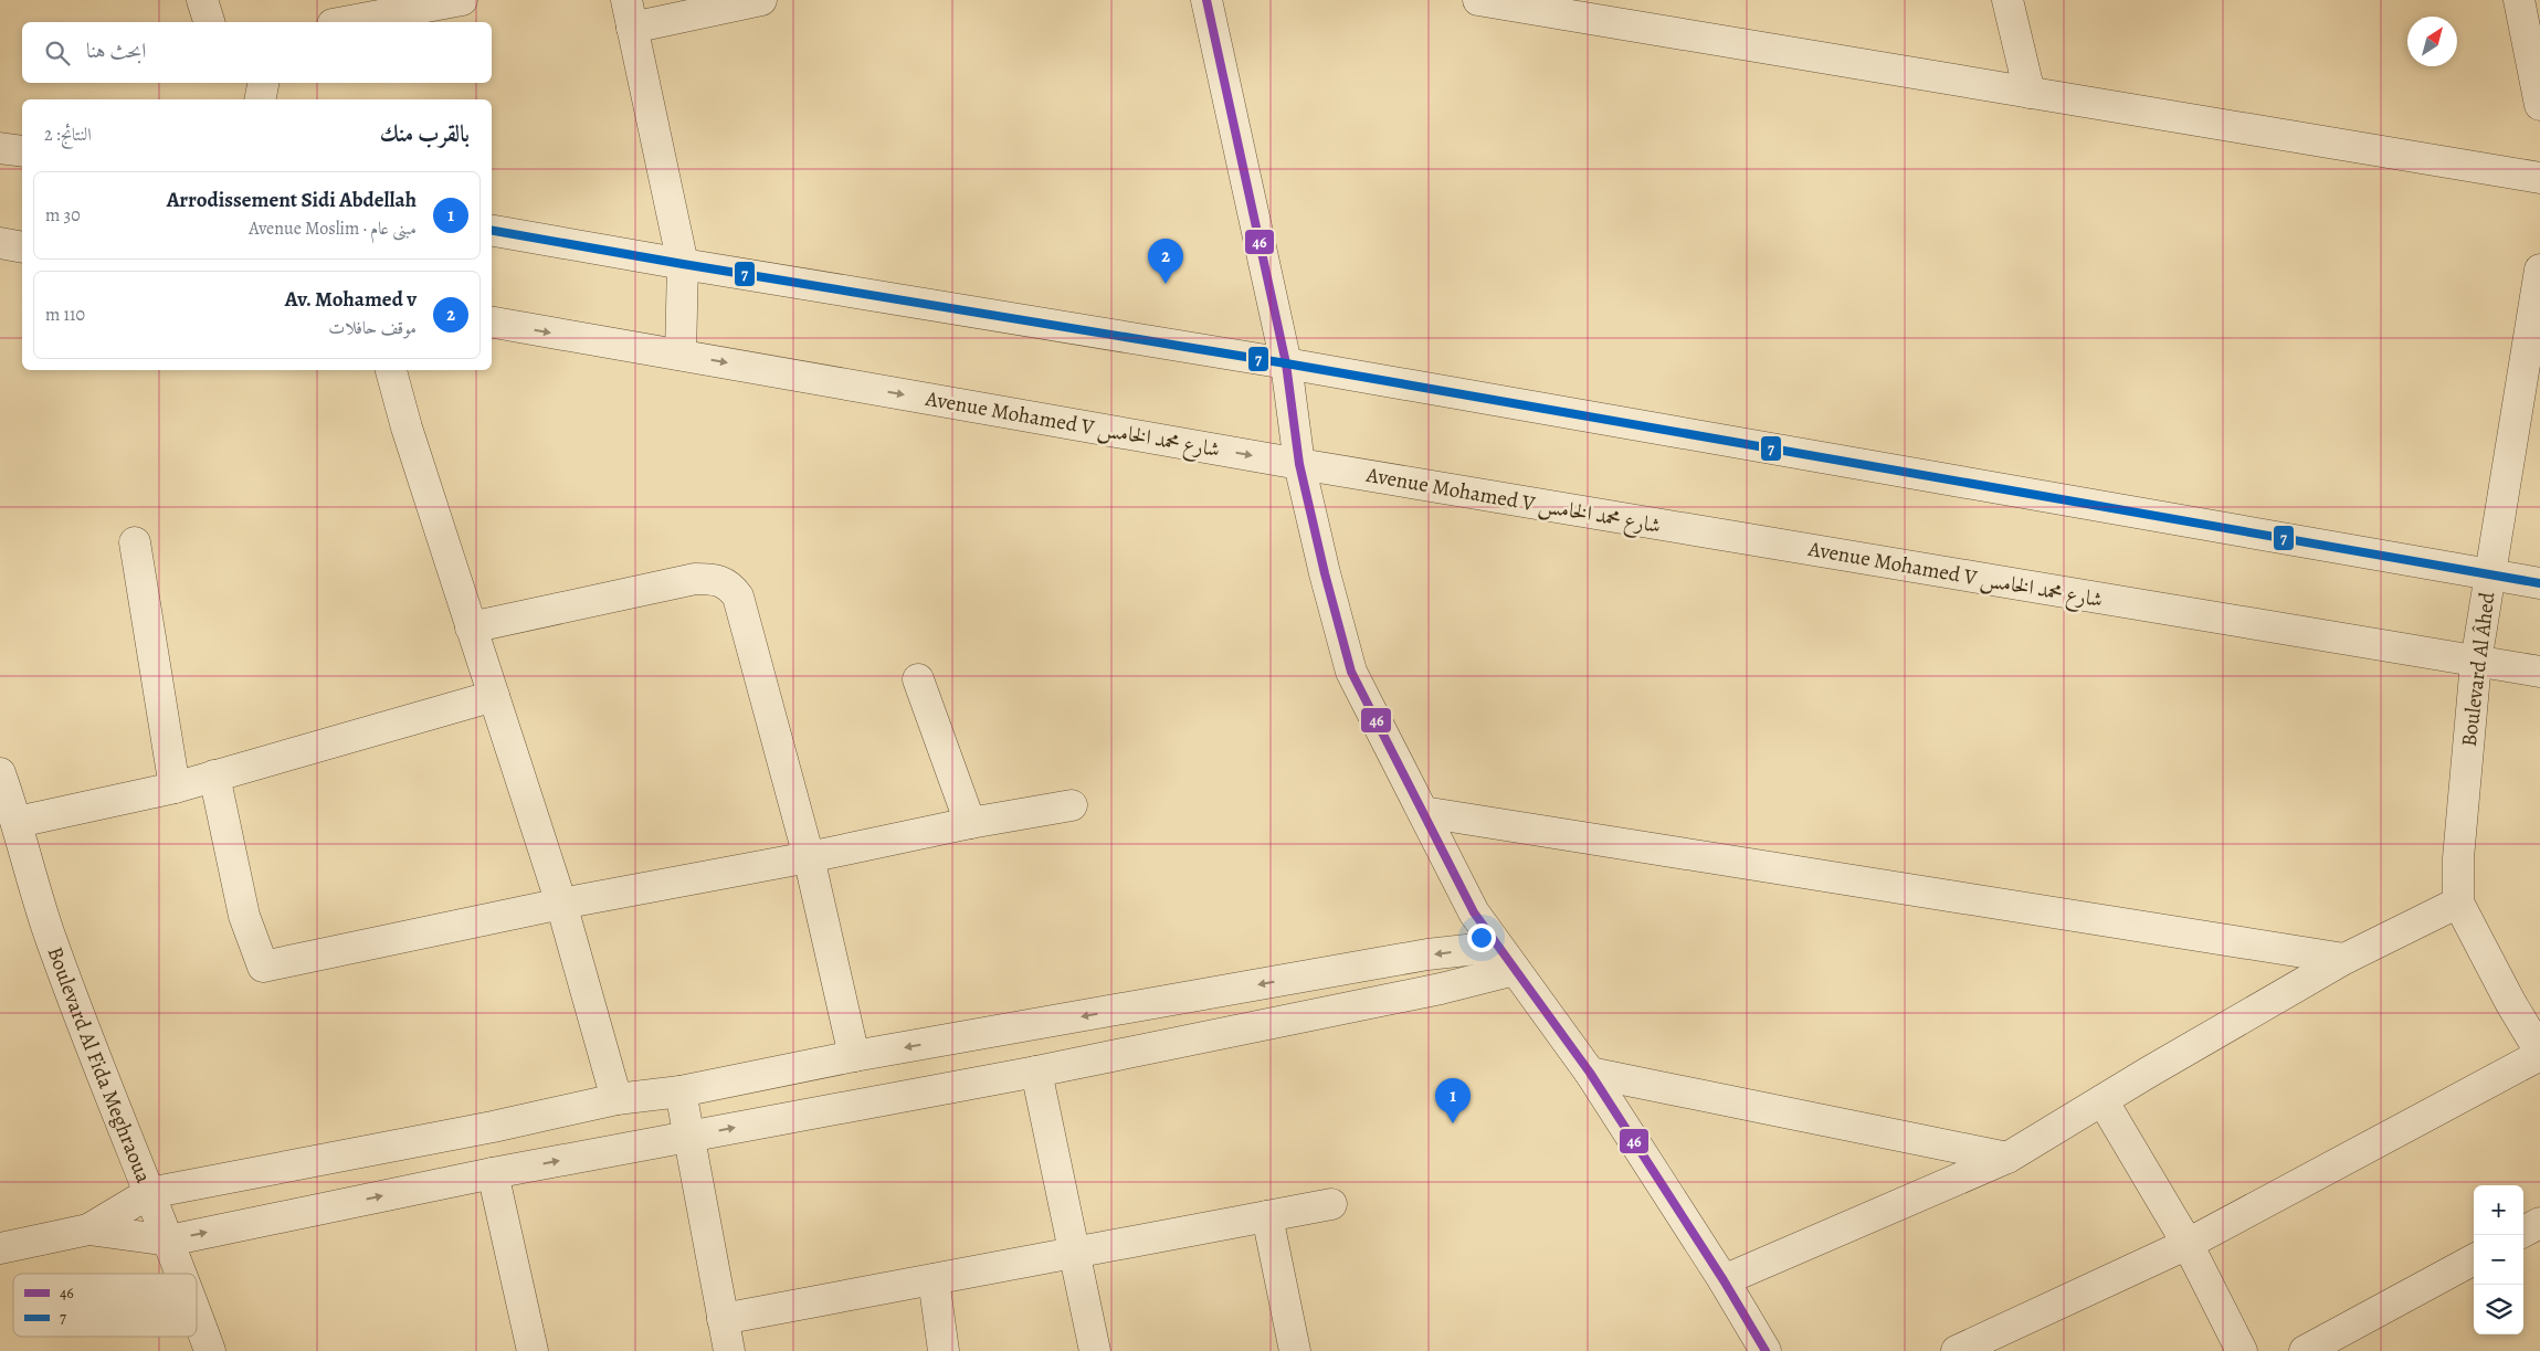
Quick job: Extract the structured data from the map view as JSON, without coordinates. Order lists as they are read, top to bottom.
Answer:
{
  "streets": {
    "street": ["Avenue Mohamed V شارع محمد الخامس", "Boulevard Al Âhed", "Boulevard Al Fida Meghraoua"]
  },
  "crossings": [
    ["Avenue Mohamed V شارع محمد الخامس", "Boulevard Al Âhed"]
  ],
  "lines": ["transit line 46", "transit line 7"],
  "legend": ["46", "7"],
  "north": "top right",
  "page": {
    "search": "ابحث هنا",
    "heading": ["بالقرب منك", "النتائج: 2"],
    "list": [
      {
        "mark": "1",
        "name": "Arrodissement Sidi Abdellah",
        "note": "مبنى عام · Avenue Moslim",
        "value": "30 m"
      },
      {
        "mark": "2",
        "name": "Av. Mohamed v",
        "note": "موقف حافلات",
        "value": "110 m"
      }
    ],
    "pins": ["2", "1"],
    "map_buttons": ["+", "−"]
  }
}
